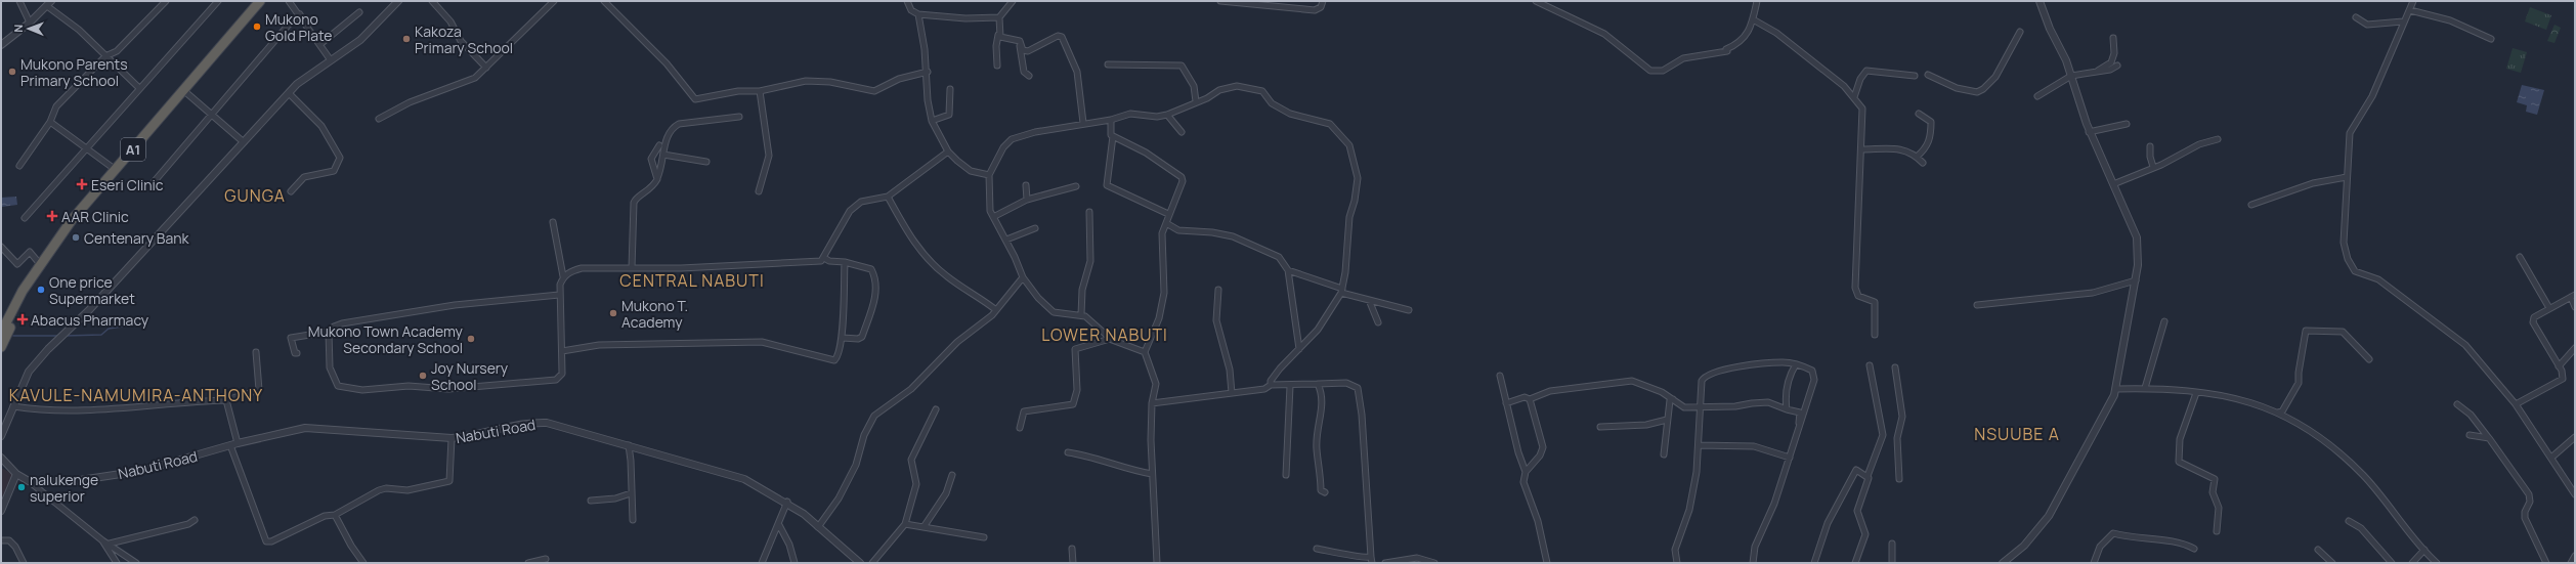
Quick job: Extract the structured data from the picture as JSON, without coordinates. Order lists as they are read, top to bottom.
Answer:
{
  "streets": {
    "highway": ["A1"],
    "street": ["Nabuti Road"]
  },
  "districts": [
    "GUNGA",
    "CENTRAL NABUTI",
    "LOWER NABUTI",
    "KAVULE-NAMUMIRA-ANTHONY",
    "NSUUBE A"
  ],
  "places": {
    "other": [
      "Mukono Gold Plate",
      "Kakoza Primary School",
      "Mukono Parents Primary School",
      "Centenary Bank",
      "One price Supermarket",
      "Mukono T. Academy",
      "Mukono Town Academy Secondary School",
      "Joy Nursery School",
      "nalukenge superior"
    ],
    "health": ["Eseri Clinic", "AAR Clinic", "Abacus Pharmacy"]
  },
  "north": "left"
}
